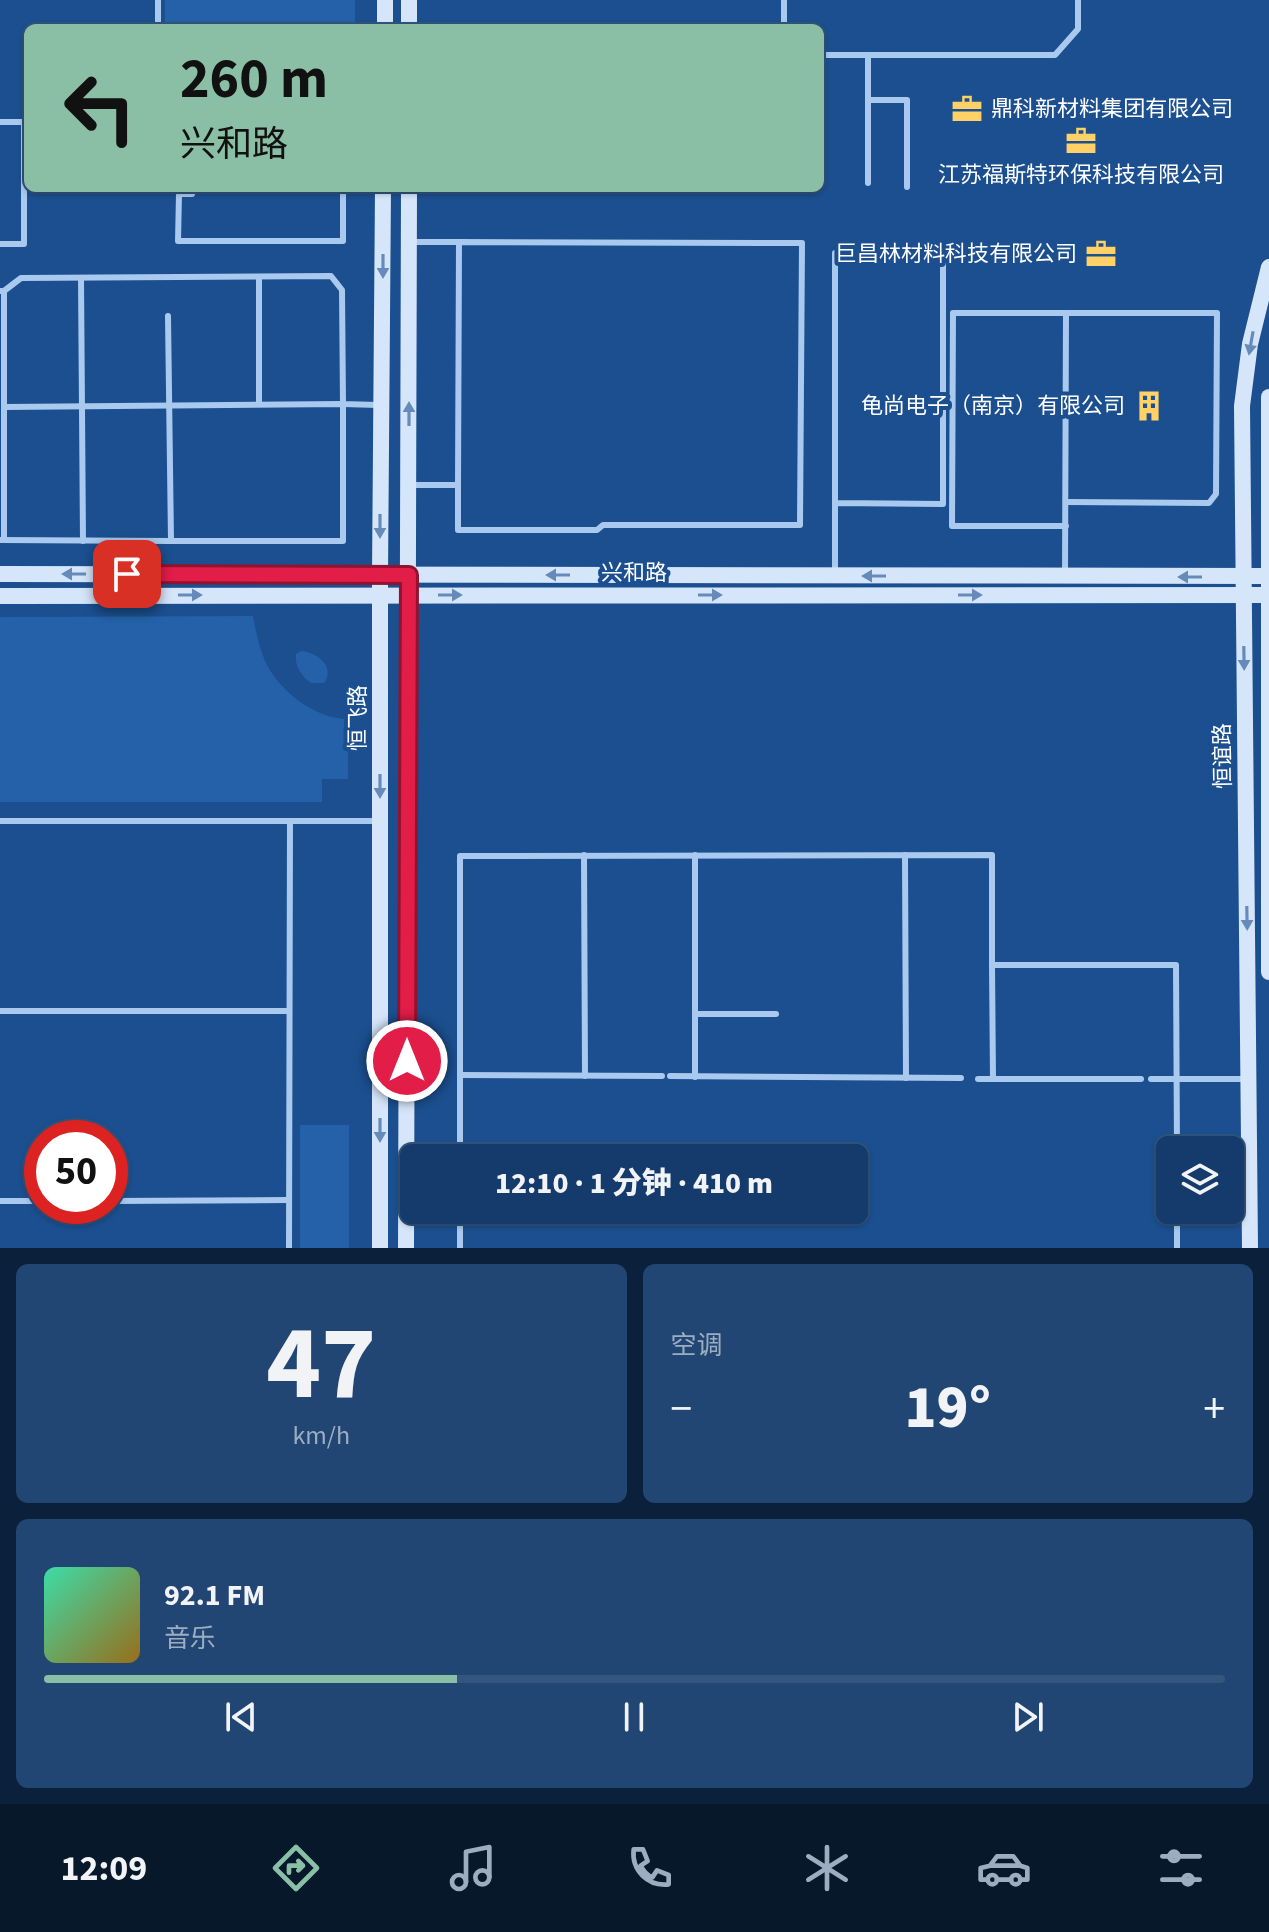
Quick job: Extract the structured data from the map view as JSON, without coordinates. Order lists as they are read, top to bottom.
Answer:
{
  "streets": {
    "main road": ["兴和路", "恒飞路", "恒谊路"]
  },
  "crossings": [
    ["兴和路", "恒飞路"],
    ["兴和路", "恒谊路"]
  ],
  "places": {
    "office": ["鼎科新材料集团有限公司", "江苏福斯特环保科技有限公司", "巨昌林材料科技有限公司"],
    "building": ["龟尚电子（南京）有限公司"]
  },
  "page": {
    "turn": ["260 m", "兴和路"],
    "limit": "50",
    "trip": "12:10 · 1 分钟 · 410 m",
    "tile": [
      ["47", "km/h"],
      "空调"
    ],
    "heat": ["−", "19°", "+"],
    "song": ["92.1 FM", "音乐"],
    "tabs": "12:09"
  }
}
